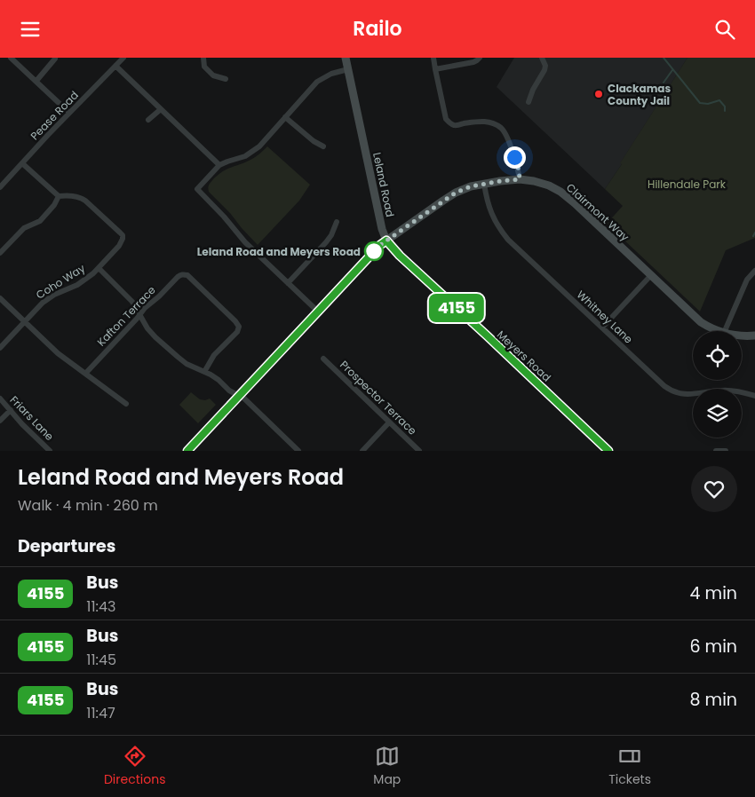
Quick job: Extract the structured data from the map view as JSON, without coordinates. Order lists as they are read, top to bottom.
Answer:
{
  "streets": {
    "street": [
      "Pease Road",
      "Leland Road",
      "Clairmont Way",
      "Coho Way",
      "Kafton Terrace",
      "Whitney Lane",
      "Meyers Road",
      "Prospector Terrace",
      "Friars Lane"
    ]
  },
  "crossings": [
    ["Leland Road", "Clairmont Way"],
    ["Leland Road", "Meyers Road"],
    ["Clairmont Way", "Whitney Lane"],
    ["Clairmont Way", "Meyers Road"]
  ],
  "parks": ["Hillendale Park"],
  "places": ["Clackamas County Jail", "Leland Road and Meyers Road"],
  "lines": ["bus line 4155"],
  "page": {
    "header": "Railo",
    "on_map": "4155",
    "heading": [
      ["Leland Road and Meyers Road", "Walk · 4 min · 260 m"],
      "Departures"
    ],
    "list": [
      {
        "mark": "4155",
        "name": "Bus",
        "note": "11:43",
        "value": "4 min"
      },
      {
        "mark": "4155",
        "name": "Bus",
        "note": "11:45",
        "value": "6 min"
      },
      {
        "mark": "4155",
        "name": "Bus",
        "note": "11:47",
        "value": "8 min"
      }
    ],
    "tabs": ["Directions", "Map", "Tickets"]
  }
}
